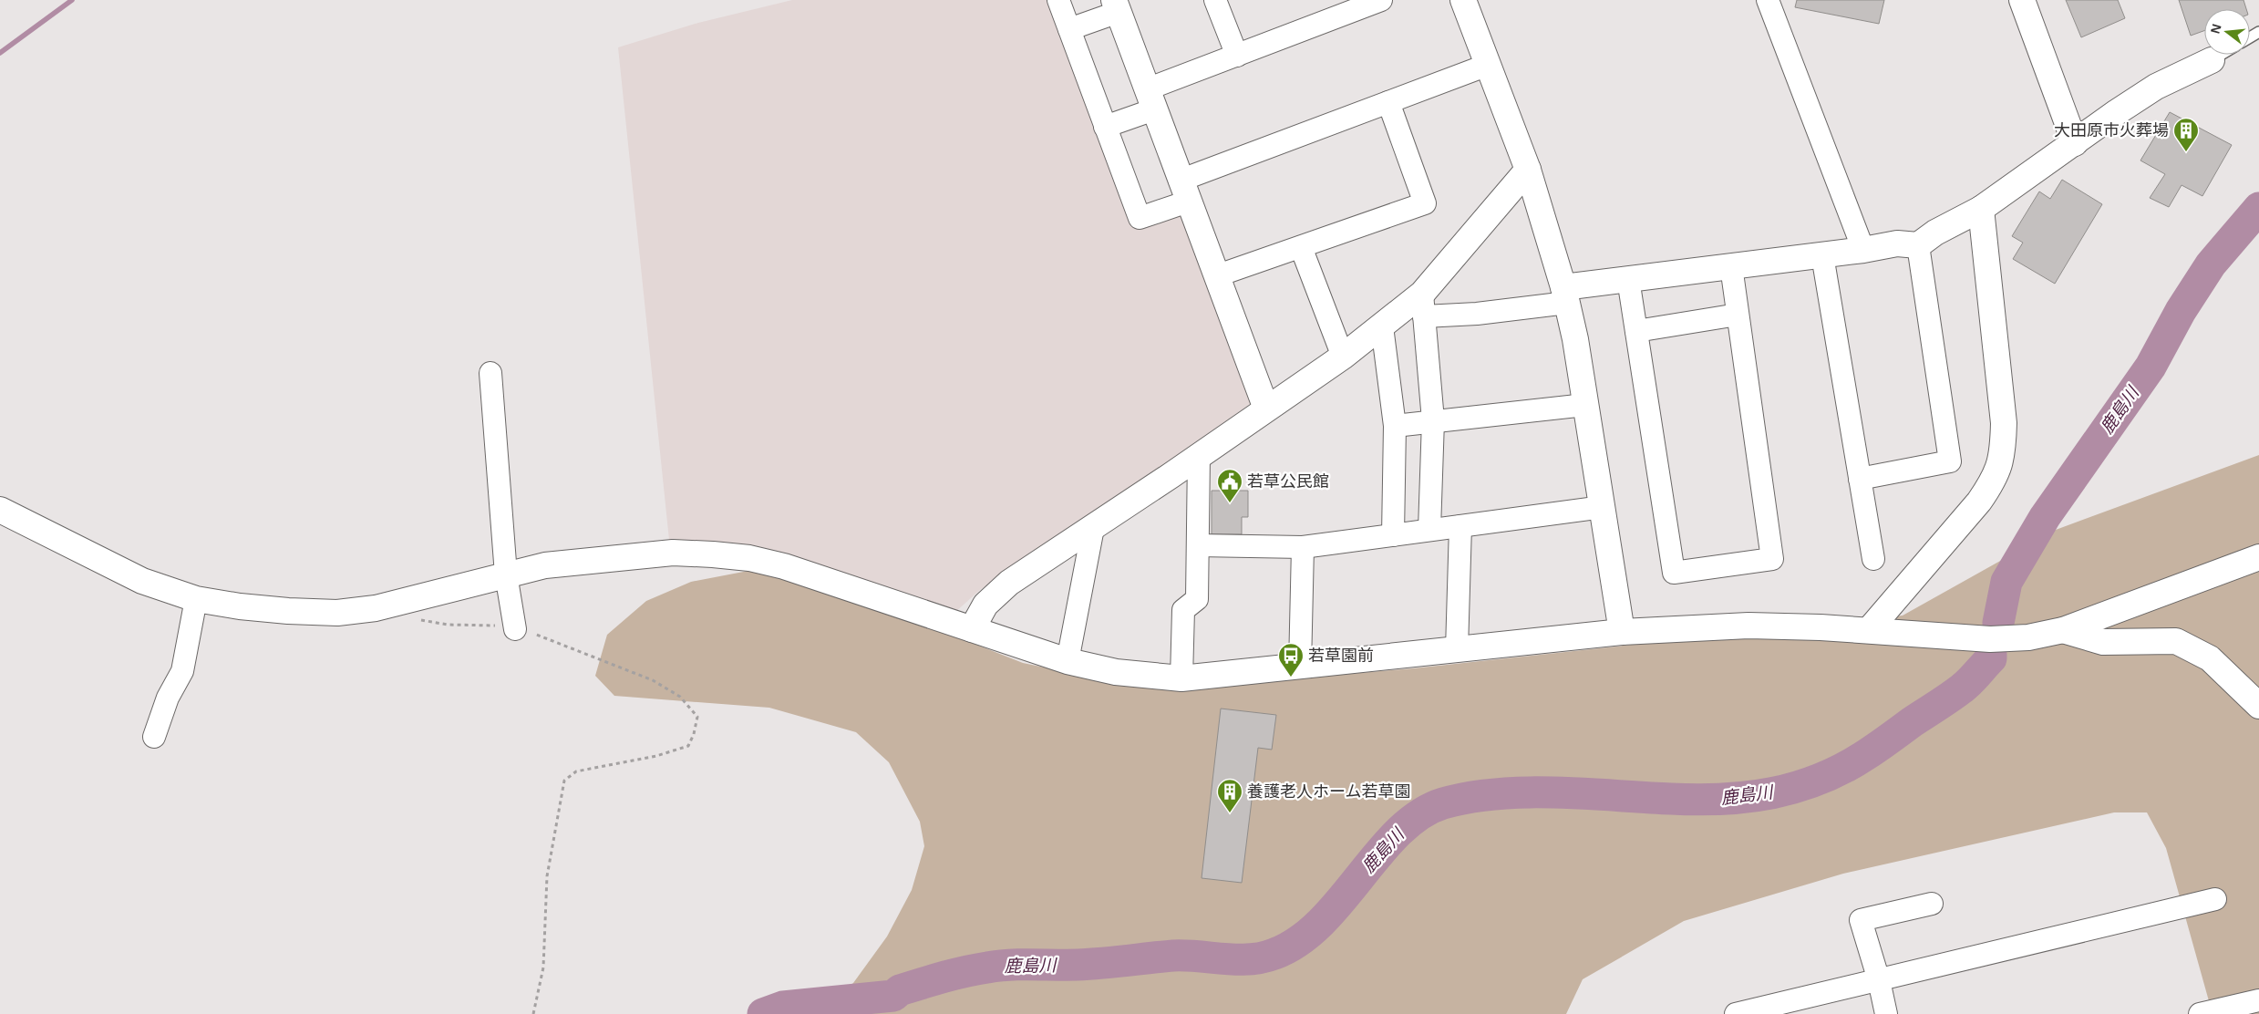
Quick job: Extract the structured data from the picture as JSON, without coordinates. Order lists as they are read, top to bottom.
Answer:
{
  "water": ["鹿島川"],
  "places": {
    "building": ["大田原市火葬場", "養護老人ホーム若草園"],
    "public building": ["若草公民館"],
    "bus stop": ["若草園前"]
  },
  "north": "left"
}
